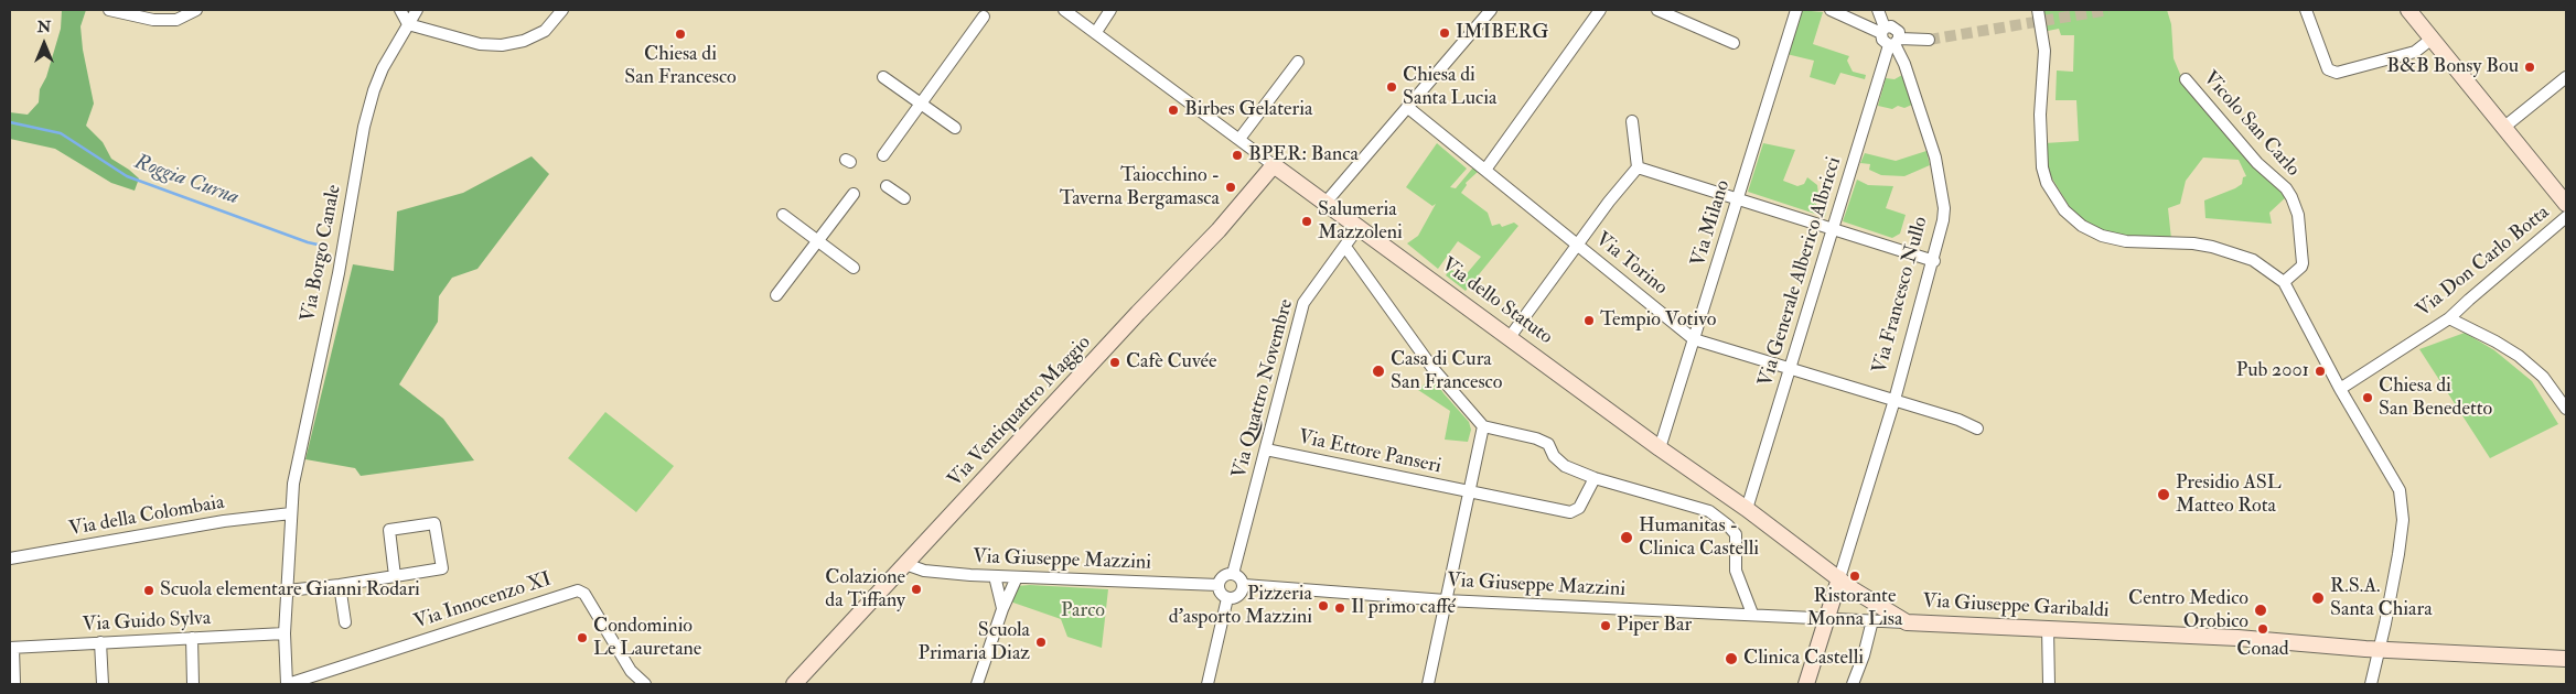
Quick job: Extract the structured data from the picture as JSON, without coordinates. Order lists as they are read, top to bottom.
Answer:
{
  "streets": {
    "street": [
      "Vicolo San Carlo",
      "Via Milano",
      "Via Borgo Canale",
      "Via Don Carlo Botta",
      "Via Torino",
      "Via Generale Alberico Albricci",
      "Via Francesco Nullo",
      "Via dello Statuto",
      "Via Quattro Novembre",
      "Via Ventiquattro Maggio",
      "Via Ettore Panseri",
      "Via della Colombaia",
      "Via Giuseppe Mazzini",
      "Via Innocenzo XI",
      "Via Giuseppe Garibaldi",
      "Via Guido Sylva"
    ]
  },
  "crossings": [
    ["Via Milano", "Via Torino"],
    ["Via Milano", "Via dello Statuto"],
    ["Via Borgo Canale", "Via della Colombaia"],
    ["Via Borgo Canale", "Via Innocenzo XI"],
    ["Via Borgo Canale", "Via Guido Sylva"],
    ["Via Torino", "Via Generale Alberico Albricci"],
    ["Via Torino", "Via Francesco Nullo"],
    ["Via Generale Alberico Albricci", "Via Francesco Nullo"],
    ["Via Generale Alberico Albricci", "Via dello Statuto"],
    ["Via Francesco Nullo", "Via dello Statuto"],
    ["Via Francesco Nullo", "Via Giuseppe Mazzini"],
    ["Via Francesco Nullo", "Via Giuseppe Garibaldi"],
    ["Via dello Statuto", "Via Quattro Novembre"],
    ["Via dello Statuto", "Via Ventiquattro Maggio"],
    ["Via dello Statuto", "Via Giuseppe Garibaldi"],
    ["Via Quattro Novembre", "Via Ettore Panseri"],
    ["Via Quattro Novembre", "Via Giuseppe Mazzini"],
    ["Via Ventiquattro Maggio", "Via Giuseppe Mazzini"],
    ["Via Giuseppe Mazzini", "Via Giuseppe Garibaldi"]
  ],
  "water": ["Roggia Curna"],
  "parks": ["Parco"],
  "places": [
    "IMIBERG",
    "Chiesa di San Francesco",
    "B&B Bonsy Bou",
    "Chiesa di Santa Lucia",
    "Birbes Gelateria",
    "BPER: Banca",
    "Taiocchino - Taverna Bergamasca",
    "Salumeria Mazzoleni",
    "Tempio Votivo",
    "Cafè Cuvée",
    "Casa di Cura San Francesco",
    "Pub 2001",
    "Chiesa di San Benedetto",
    "Presidio ASL Matteo Rota",
    "Humanitas - Clinica Castelli",
    "Ristorante Monna Lisa",
    "Colazione da Tiffany",
    "Scuola elementare Gianni Rodari",
    "R.S.A. Santa Chiara",
    "Pizzeria d'asporto Mazzini",
    "Il primo caffé",
    "Centro Medico Orobico",
    "Piper Bar",
    "Conad",
    "Condominio Le Lauretane",
    "Scuola Primaria Diaz",
    "Clinica Castelli"
  ],
  "north": "top"
}
